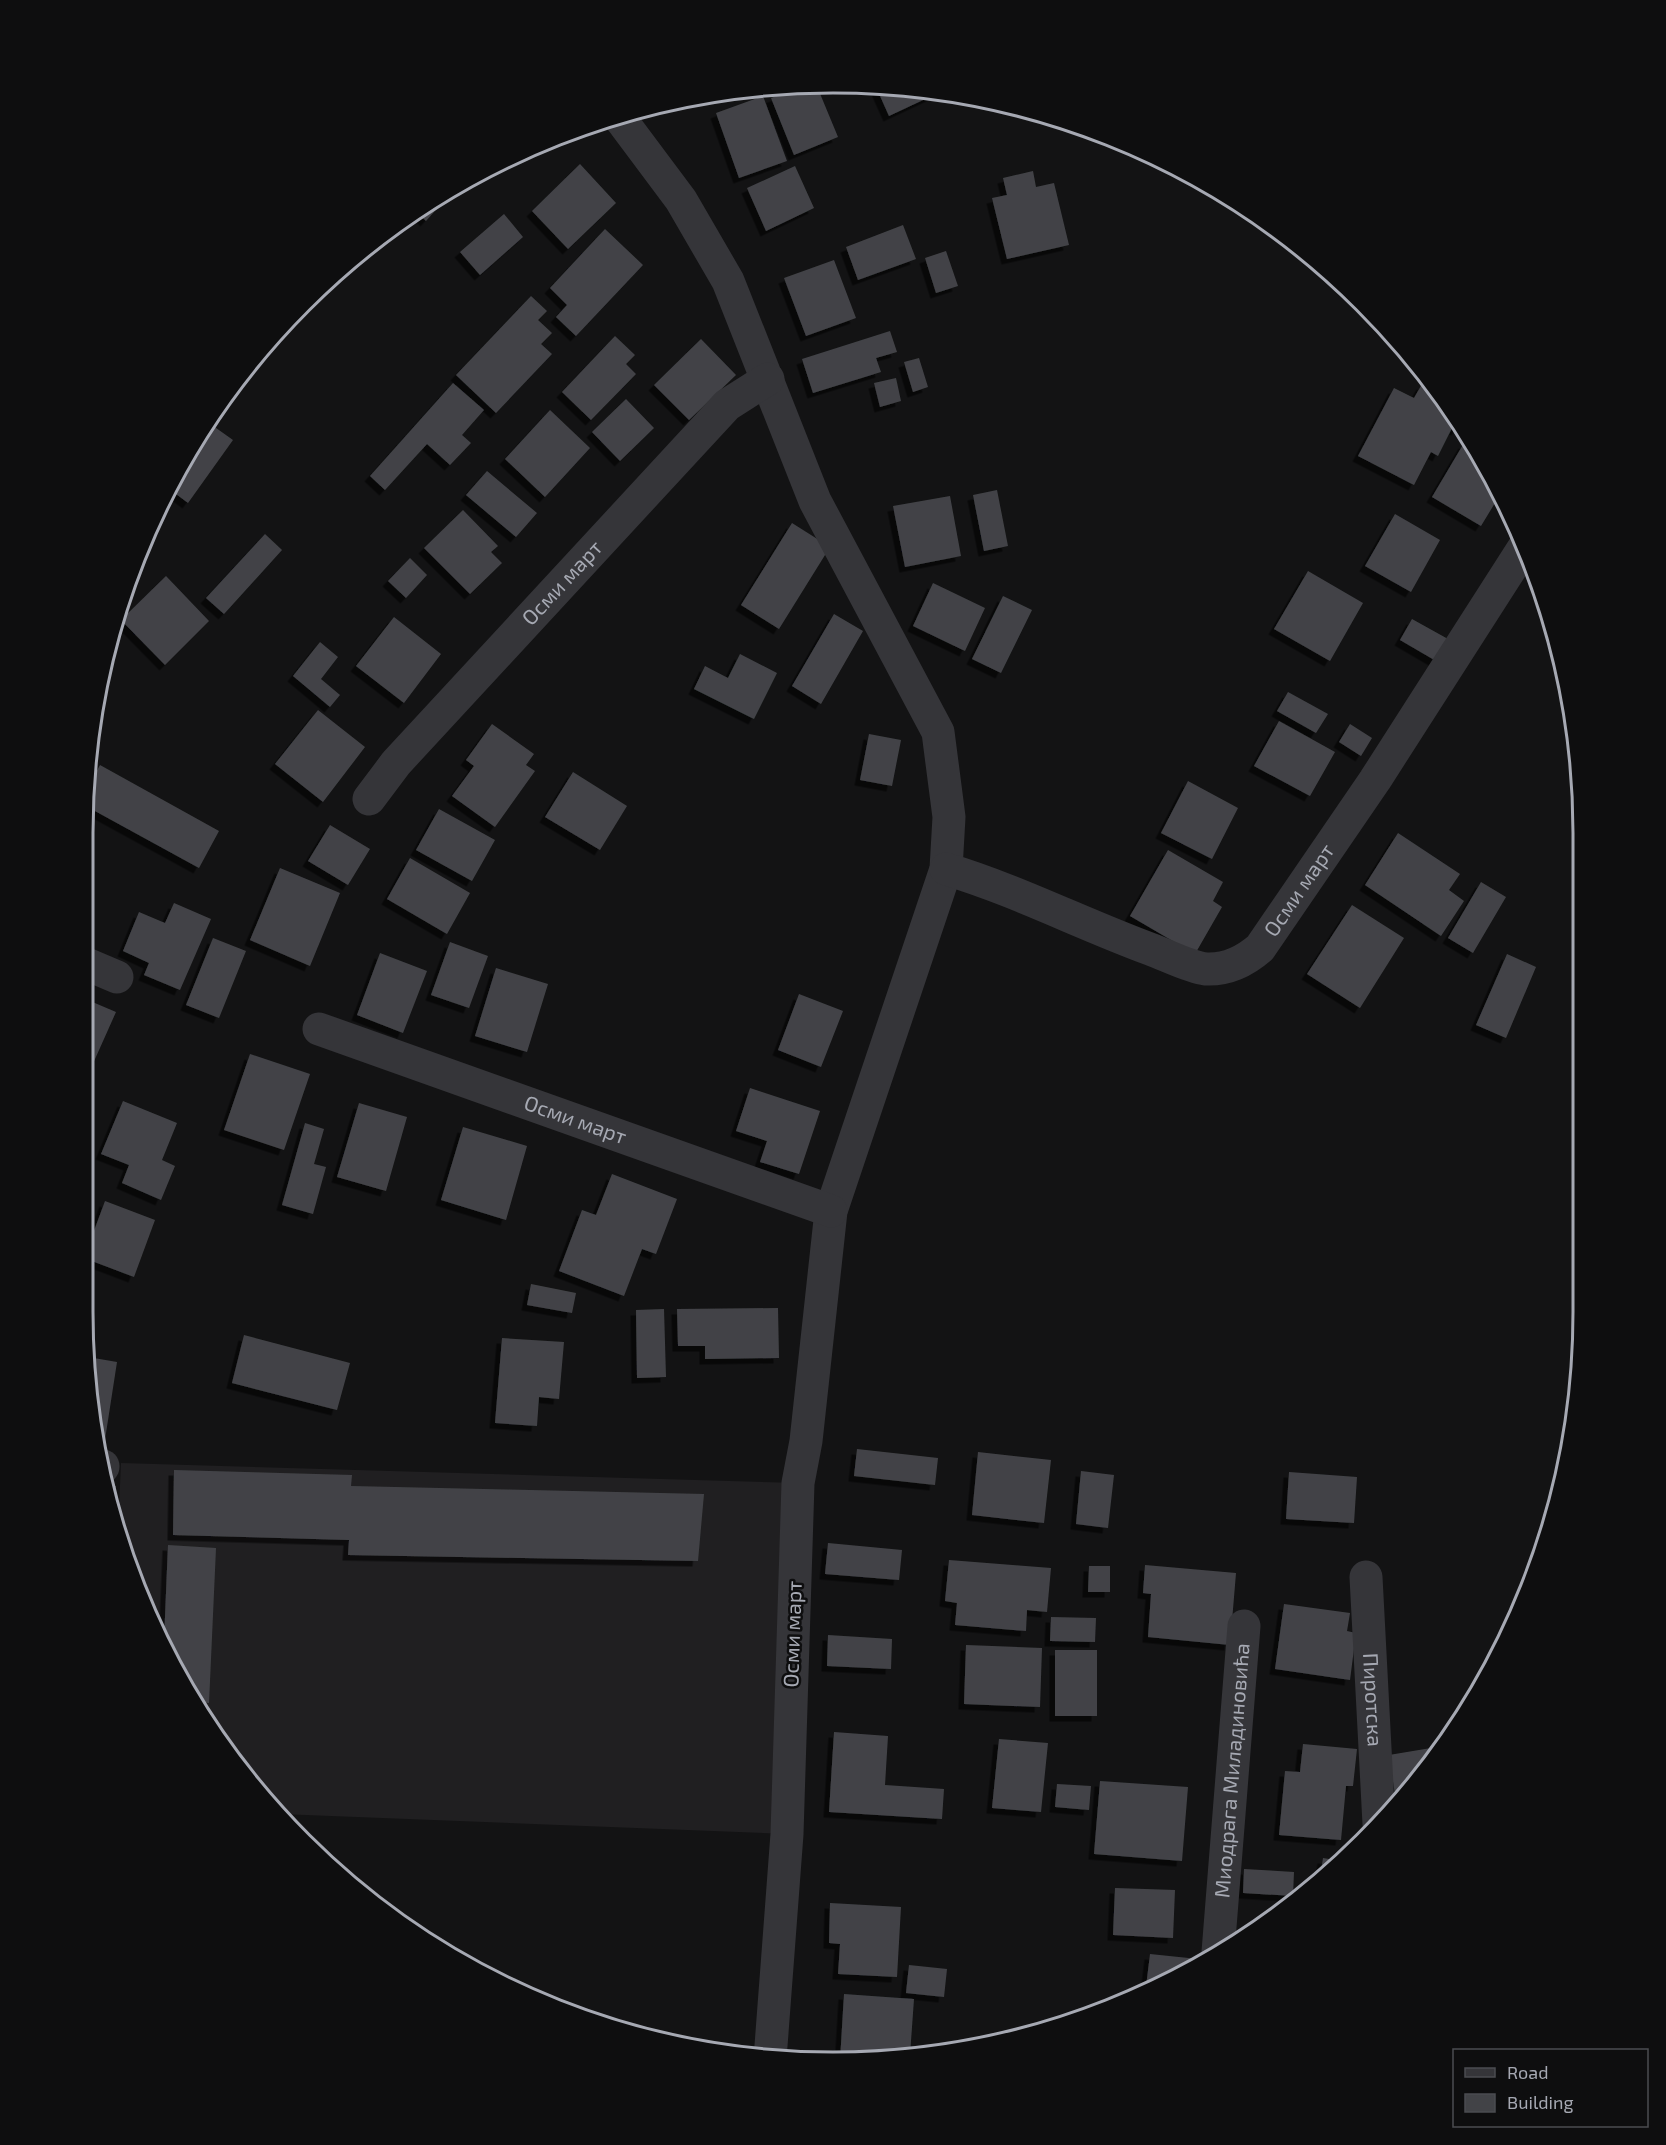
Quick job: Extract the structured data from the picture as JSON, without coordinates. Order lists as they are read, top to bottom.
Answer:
{
  "streets": {
    "street": ["Осми март", "Пиротска", "Миодрага Миладиновића"]
  },
  "legend": ["Road", "Building"]
}
